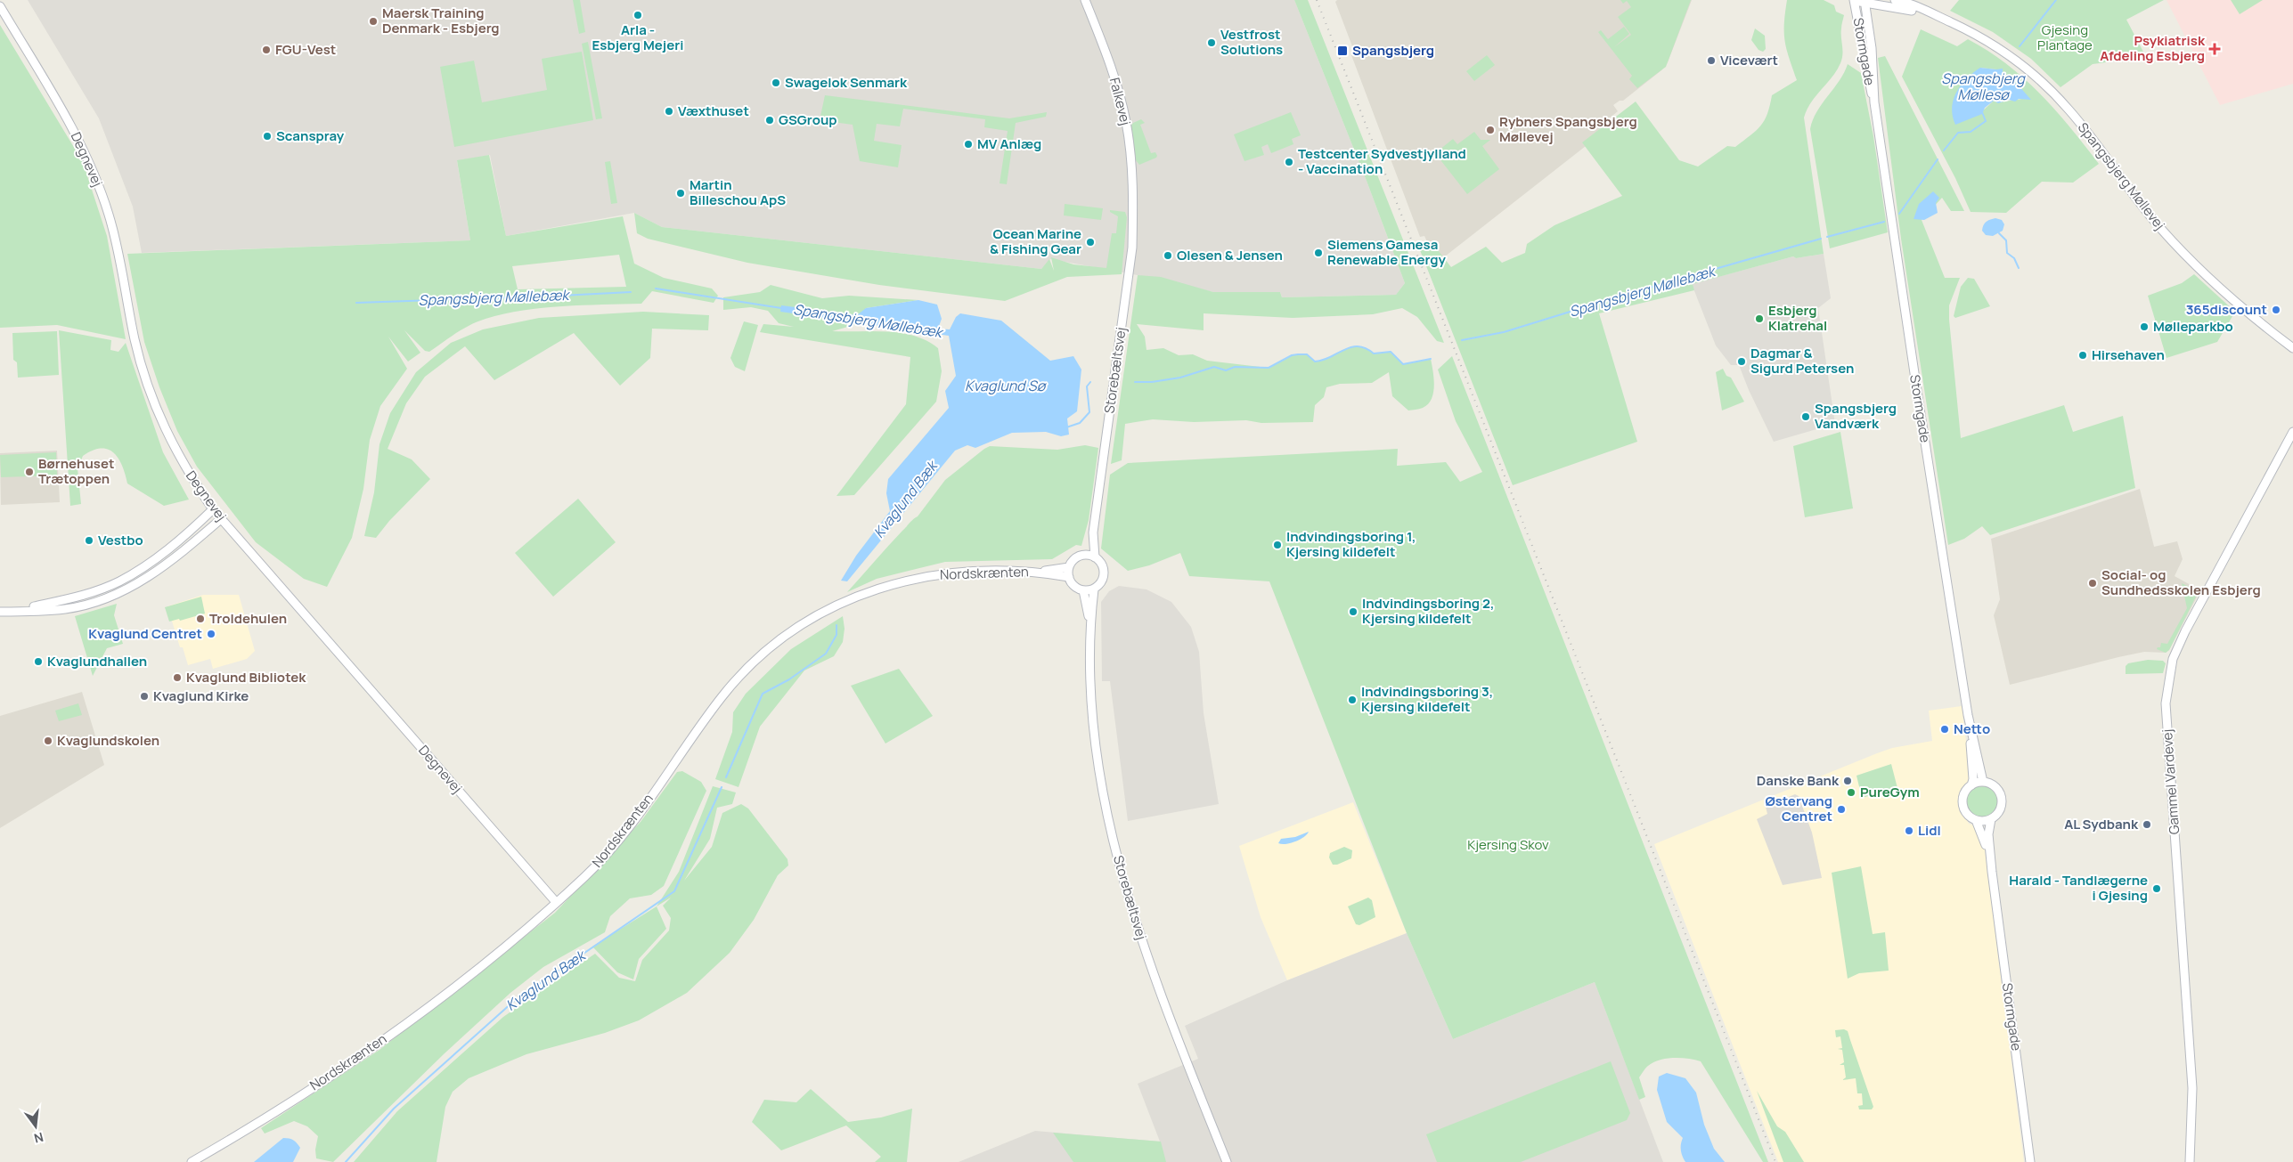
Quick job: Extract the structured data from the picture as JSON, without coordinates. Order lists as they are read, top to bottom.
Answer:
{
  "streets": {
    "street": [
      "Stormgade",
      "Falkevej",
      "Degnevej",
      "Spangsbjerg Møllevej",
      "Storebæltsvej",
      "Nordskrænten",
      "Gammel Vardevej"
    ]
  },
  "crossings": [
    ["Stormgade", "Spangsbjerg Møllevej"],
    ["Falkevej", "Storebæltsvej"],
    ["Degnevej", "Nordskrænten"],
    ["Storebæltsvej", "Nordskrænten"]
  ],
  "water": [
    "Spangsbjerg Møllesø",
    "Spangsbjerg Møllebæk",
    "Kvaglund Sø",
    "Kvaglund Bæk"
  ],
  "parks": ["Gjesing Plantage", "Kjersing Skov"],
  "places": {
    "other": [
      "Arla - Esbjerg Mejeri",
      "Maersk Training Denmark - Esbjerg",
      "Vestfrost Solutions",
      "FGU-Vest",
      "Vicevært",
      "Swagelok Senmark",
      "Væxthuset",
      "GSGroup",
      "Rybners Spangsbjerg Møllevej",
      "Scanspray",
      "MV Anlæg",
      "Testcenter Sydvestjylland - Vaccination",
      "Martin Billeschou ApS",
      "Ocean Marine & Fishing Gear",
      "Siemens Gamesa Renewable Energy",
      "Olesen & Jensen",
      "365discount",
      "Esbjerg Klatrehal",
      "Mølleparkbo",
      "Hirsehaven",
      "Dagmar & Sigurd Petersen",
      "Spangsbjerg Vandværk",
      "Børnehuset Trætoppen",
      "Vestbo",
      "Indvindingsboring 1, Kjersing kildefelt",
      "Social- og Sundhedsskolen Esbjerg",
      "Indvindingsboring 2, Kjersing kildefelt",
      "Troldehulen",
      "Kvaglund Centret",
      "Kvaglundhallen",
      "Kvaglund Bibliotek",
      "Kvaglund Kirke",
      "Indvindingsboring 3, Kjersing kildefelt",
      "Netto",
      "Kvaglundskolen",
      "Danske Bank",
      "PureGym",
      "Østervang Centret",
      "AL Sydbank",
      "Lidl",
      "Harald - Tandlægerne i Gjesing"
    ],
    "health": ["Psykiatrisk Afdeling Esbjerg"],
    "transit": ["Spangsbjerg"]
  },
  "north": "bottom"
}
